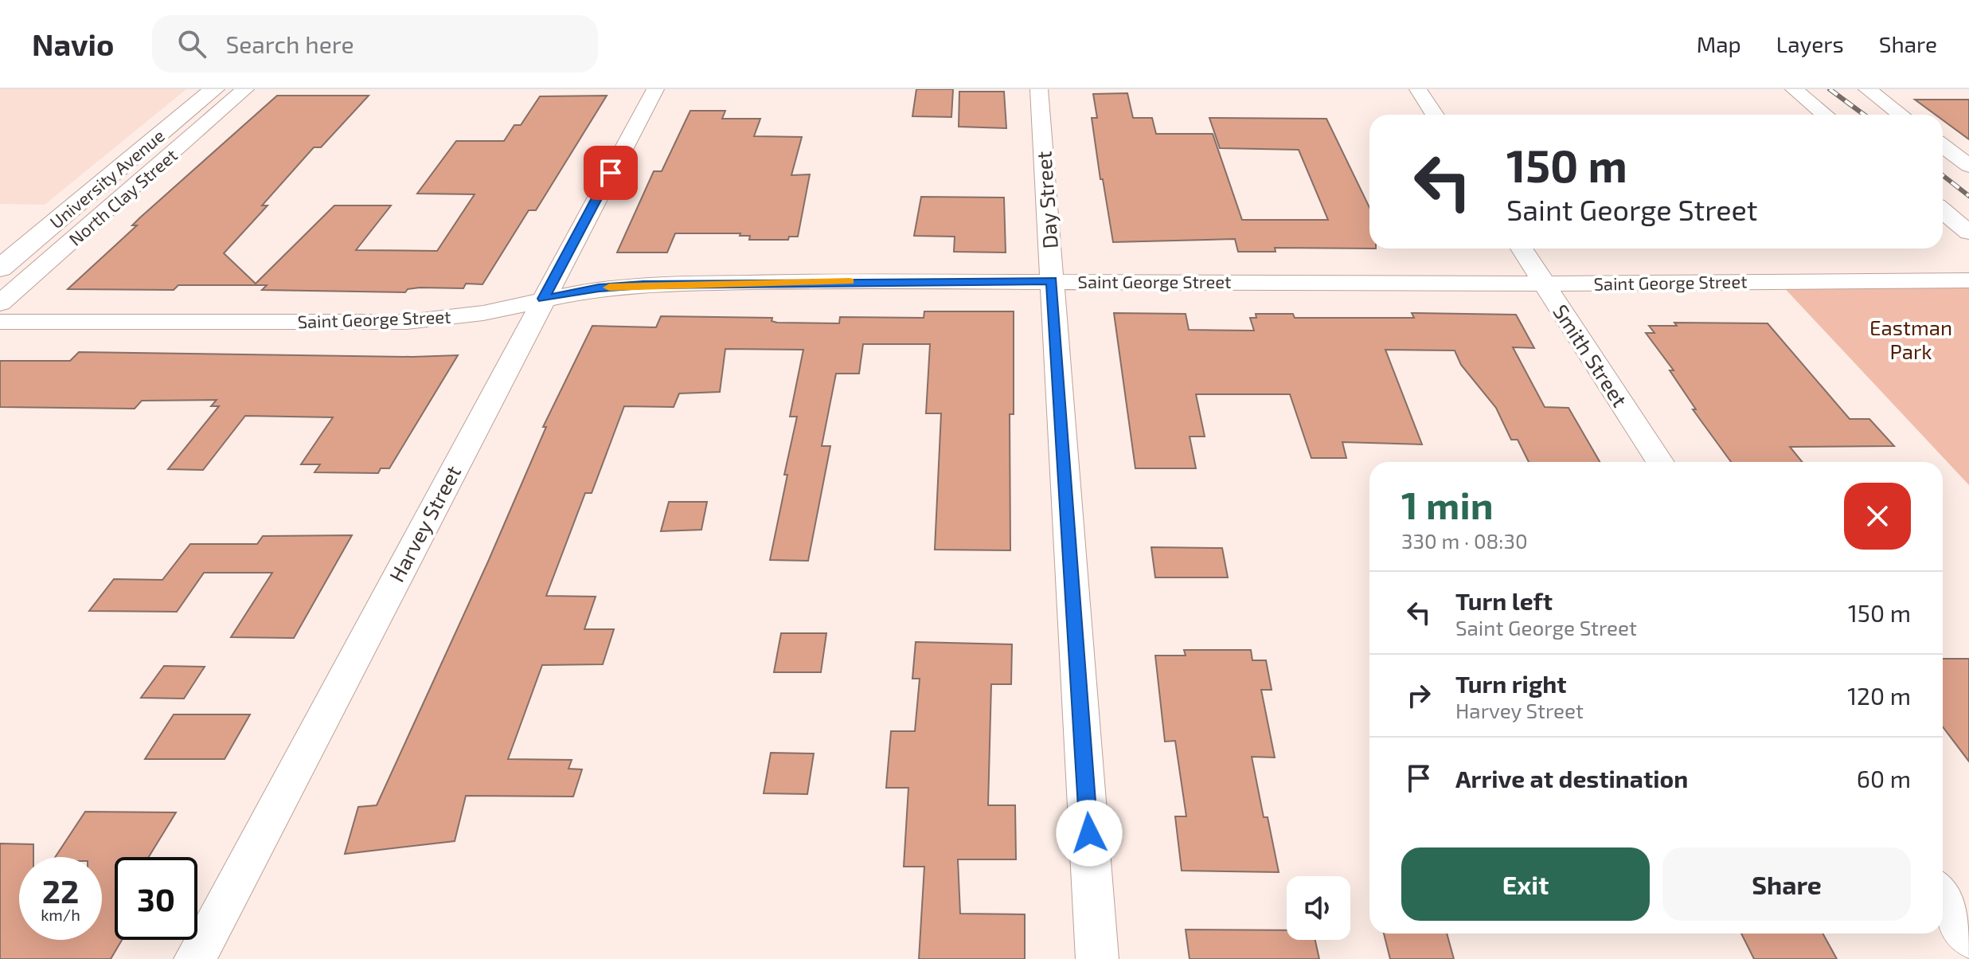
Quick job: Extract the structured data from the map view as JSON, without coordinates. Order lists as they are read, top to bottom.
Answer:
{
  "streets": {
    "main road": ["University Avenue"],
    "street": [
      "North Clay Street",
      "Day Street",
      "Saint George Street",
      "Smith Street",
      "Harvey Street"
    ]
  },
  "crossings": [
    ["Day Street", "Saint George Street"],
    ["Saint George Street", "Smith Street"],
    ["Saint George Street", "Harvey Street"]
  ],
  "parks": ["Eastman Park"],
  "page": {
    "header": "Navio",
    "search": "Search here",
    "nav": ["Map", "Layers", "Share"],
    "turn": ["150 m", "Saint George Street"],
    "heading": ["1 min", "330 m · 08:30"],
    "list": [
      {
        "name": "Turn left",
        "note": "Saint George Street",
        "value": "150 m"
      },
      {
        "name": "Turn right",
        "note": "Harvey Street",
        "value": "120 m"
      },
      {
        "name": "Arrive at destination",
        "value": "60 m"
      }
    ],
    "buttons": ["Exit", "Share"],
    "speed": "22 km/h",
    "limit": "30"
  }
}
